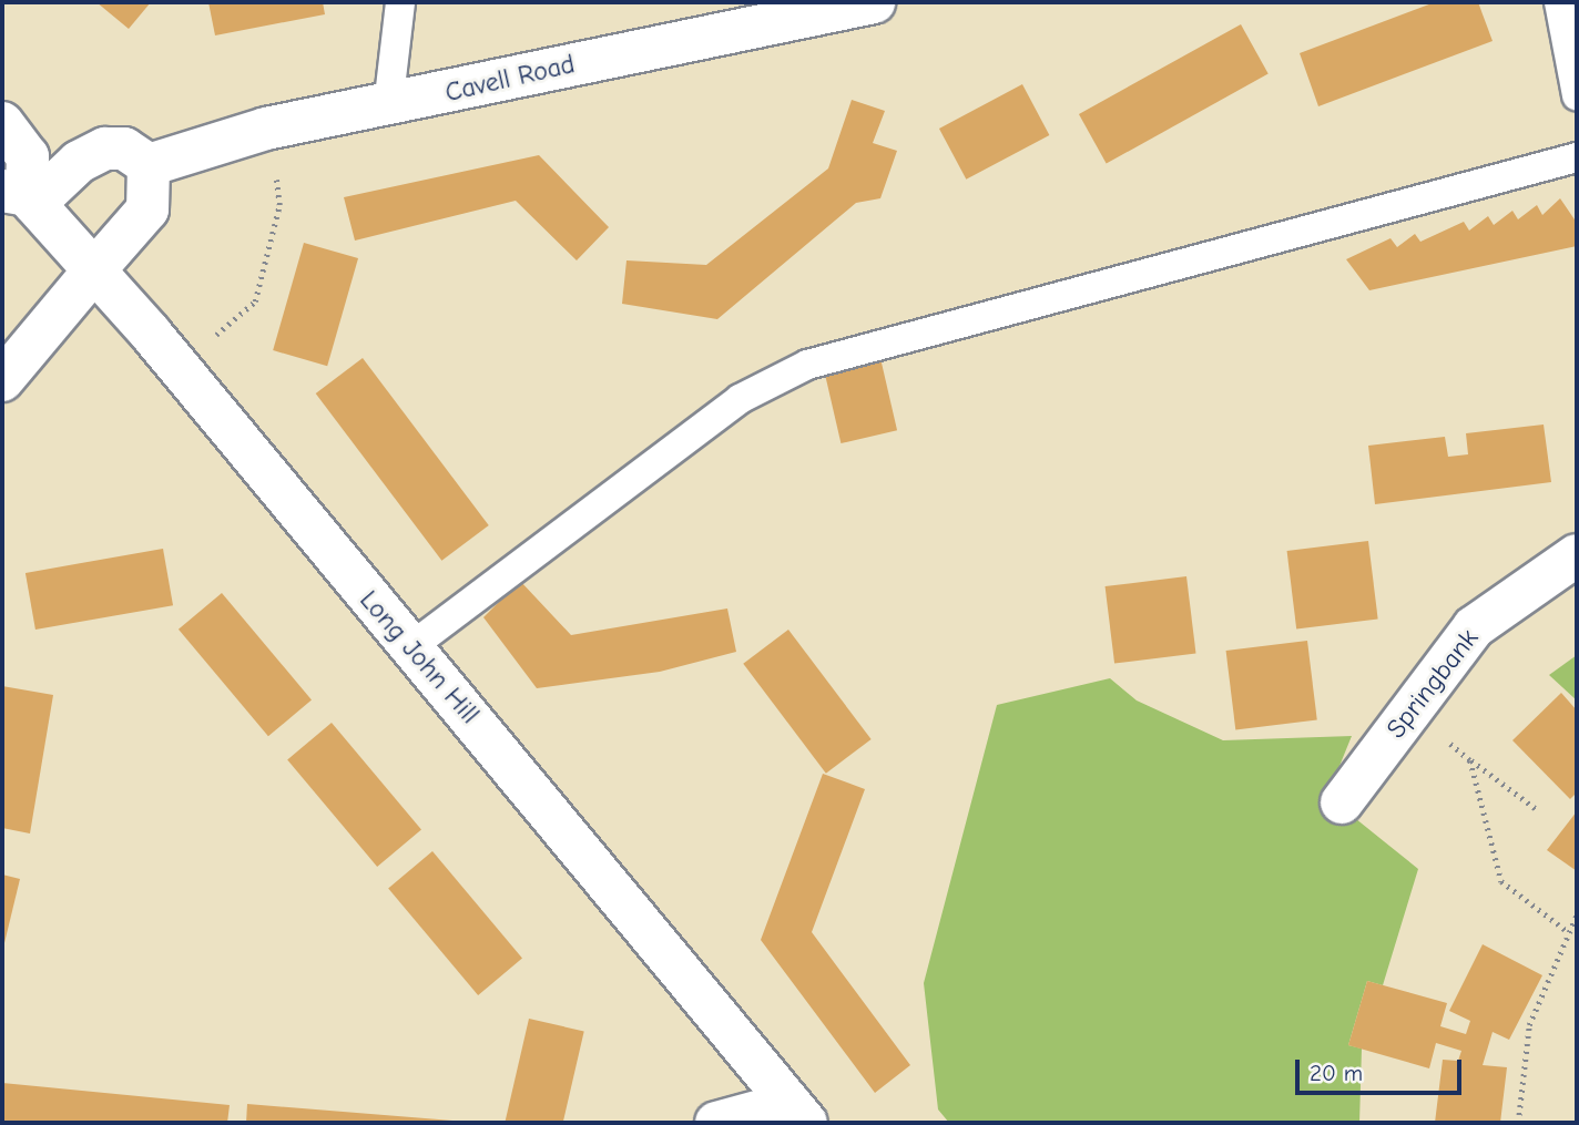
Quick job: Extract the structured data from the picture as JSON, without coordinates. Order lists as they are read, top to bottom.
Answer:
{
  "streets": {
    "street": ["Cavell Road", "Long John Hill", "Springbank"]
  },
  "scale_bar": "20 m"
}
